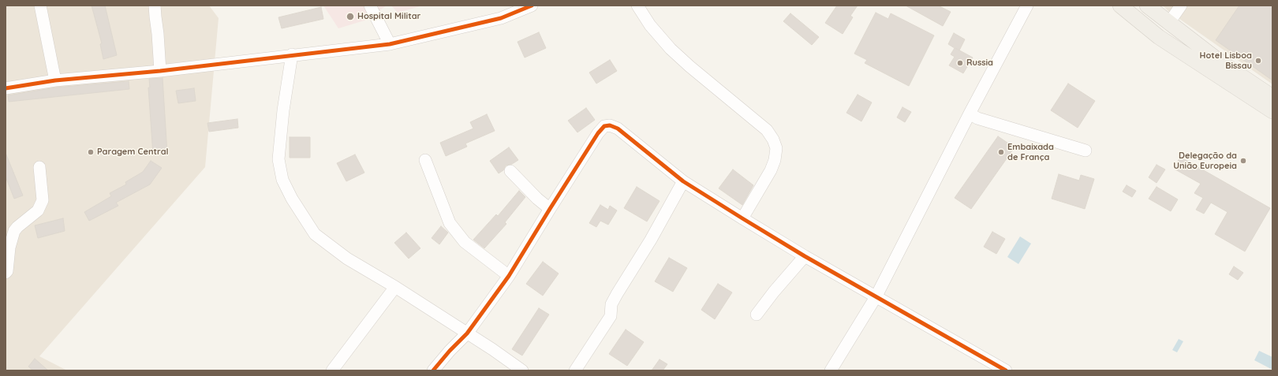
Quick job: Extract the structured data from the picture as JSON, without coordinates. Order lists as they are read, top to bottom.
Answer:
{
  "places": [
    "Hospital Militar",
    "Hotel Lisboa Bissau",
    "Russia",
    "Paragem Central",
    "Embaixada de França",
    "Delegação da União Europeia"
  ]
}
